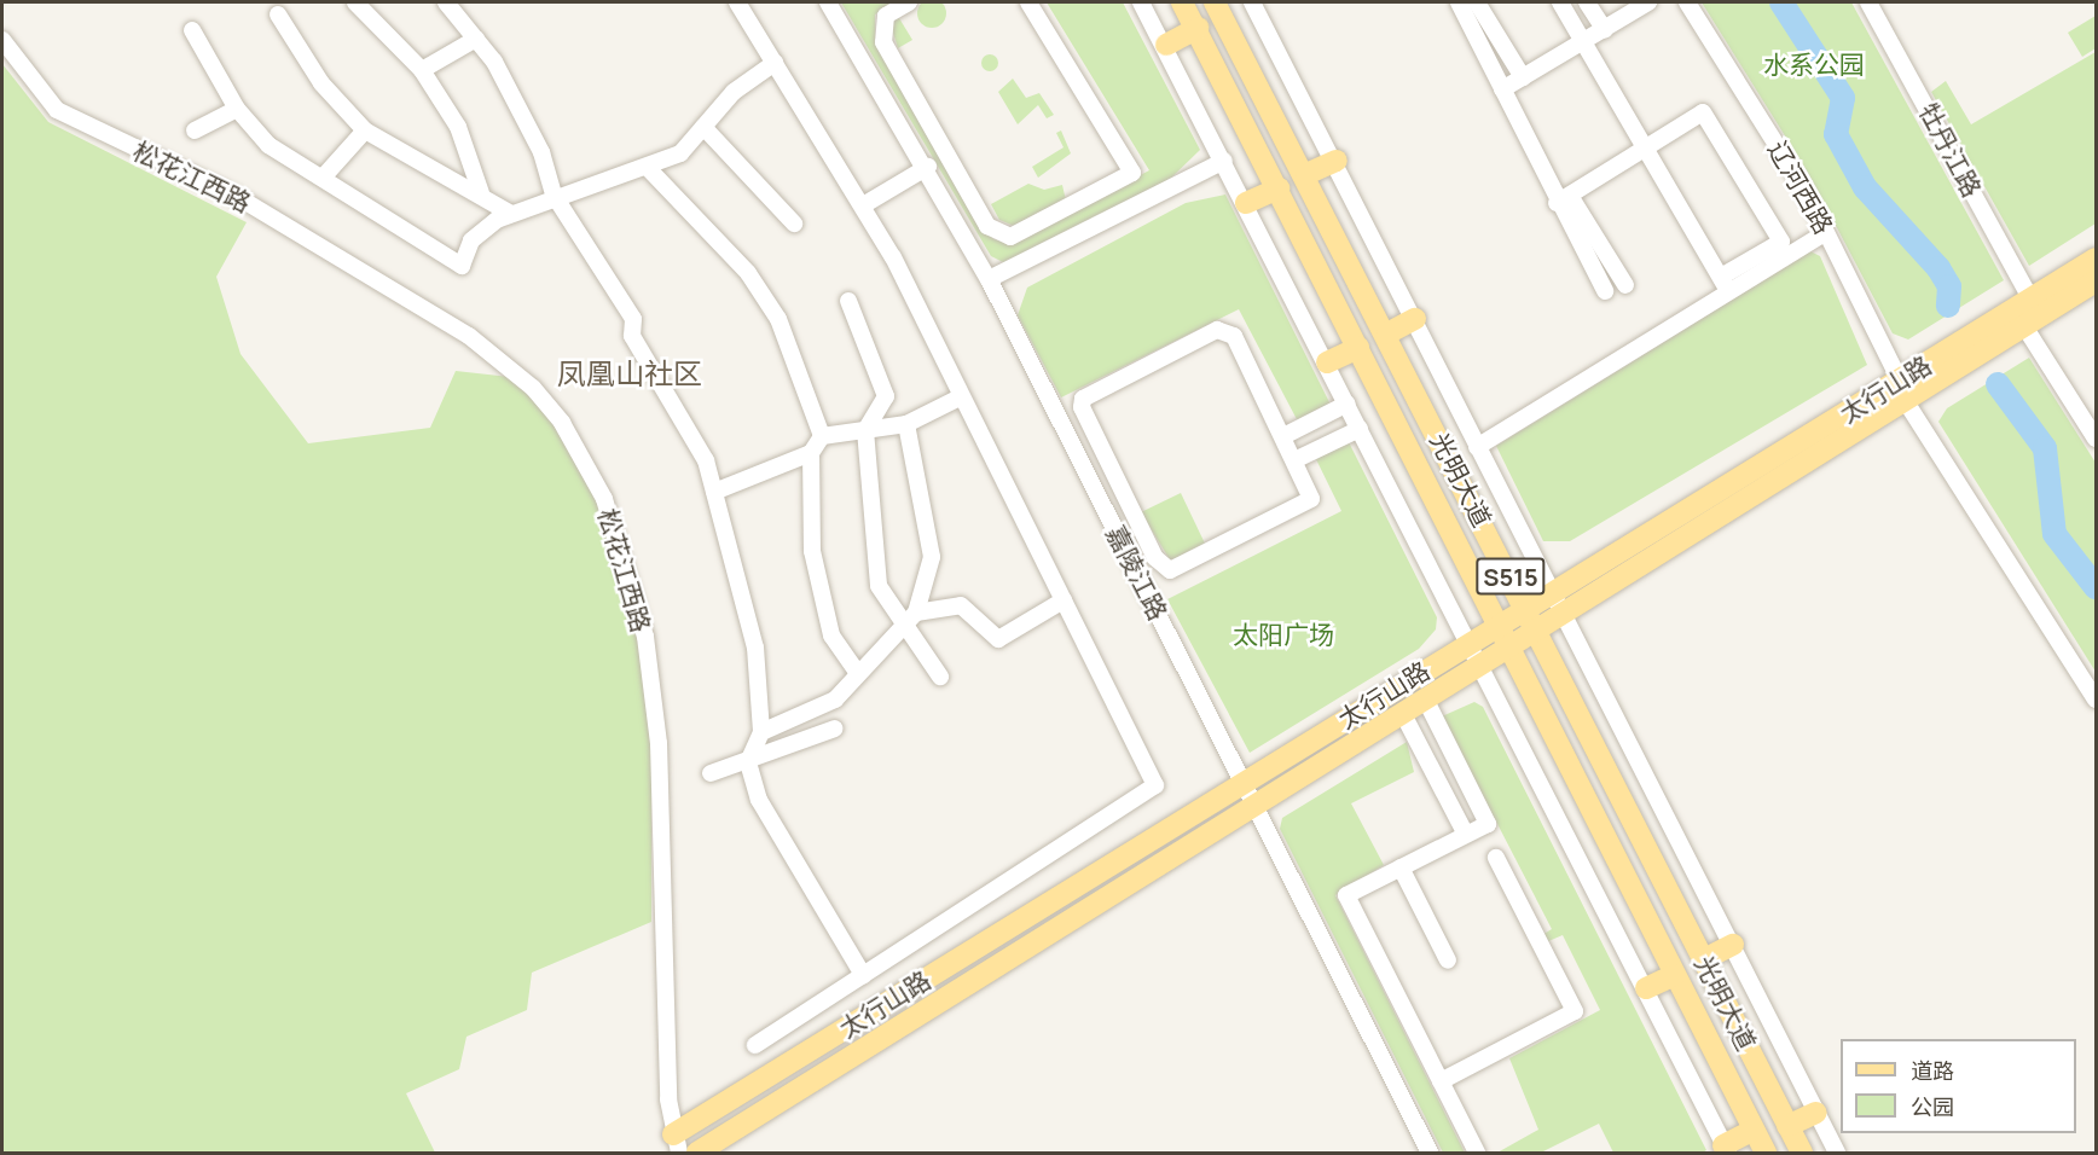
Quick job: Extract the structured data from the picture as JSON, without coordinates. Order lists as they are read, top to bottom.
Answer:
{
  "streets": {
    "main road": ["太行山路", "光明大道", "S515"],
    "street": [
      "牡丹江路",
      "松花江西路",
      "辽河西路",
      "嘉陵江路"
    ]
  },
  "crossings": [
    ["牡丹江路", "太行山路"],
    ["松花江西路", "太行山路"],
    ["辽河西路", "太行山路"],
    ["太行山路", "光明大道"],
    ["太行山路", "嘉陵江路"],
    ["太行山路", "S515"]
  ],
  "districts": ["凤凰山社区"],
  "parks": ["水系公园", "太阳广场"],
  "legend": ["道路", "公园"]
}
